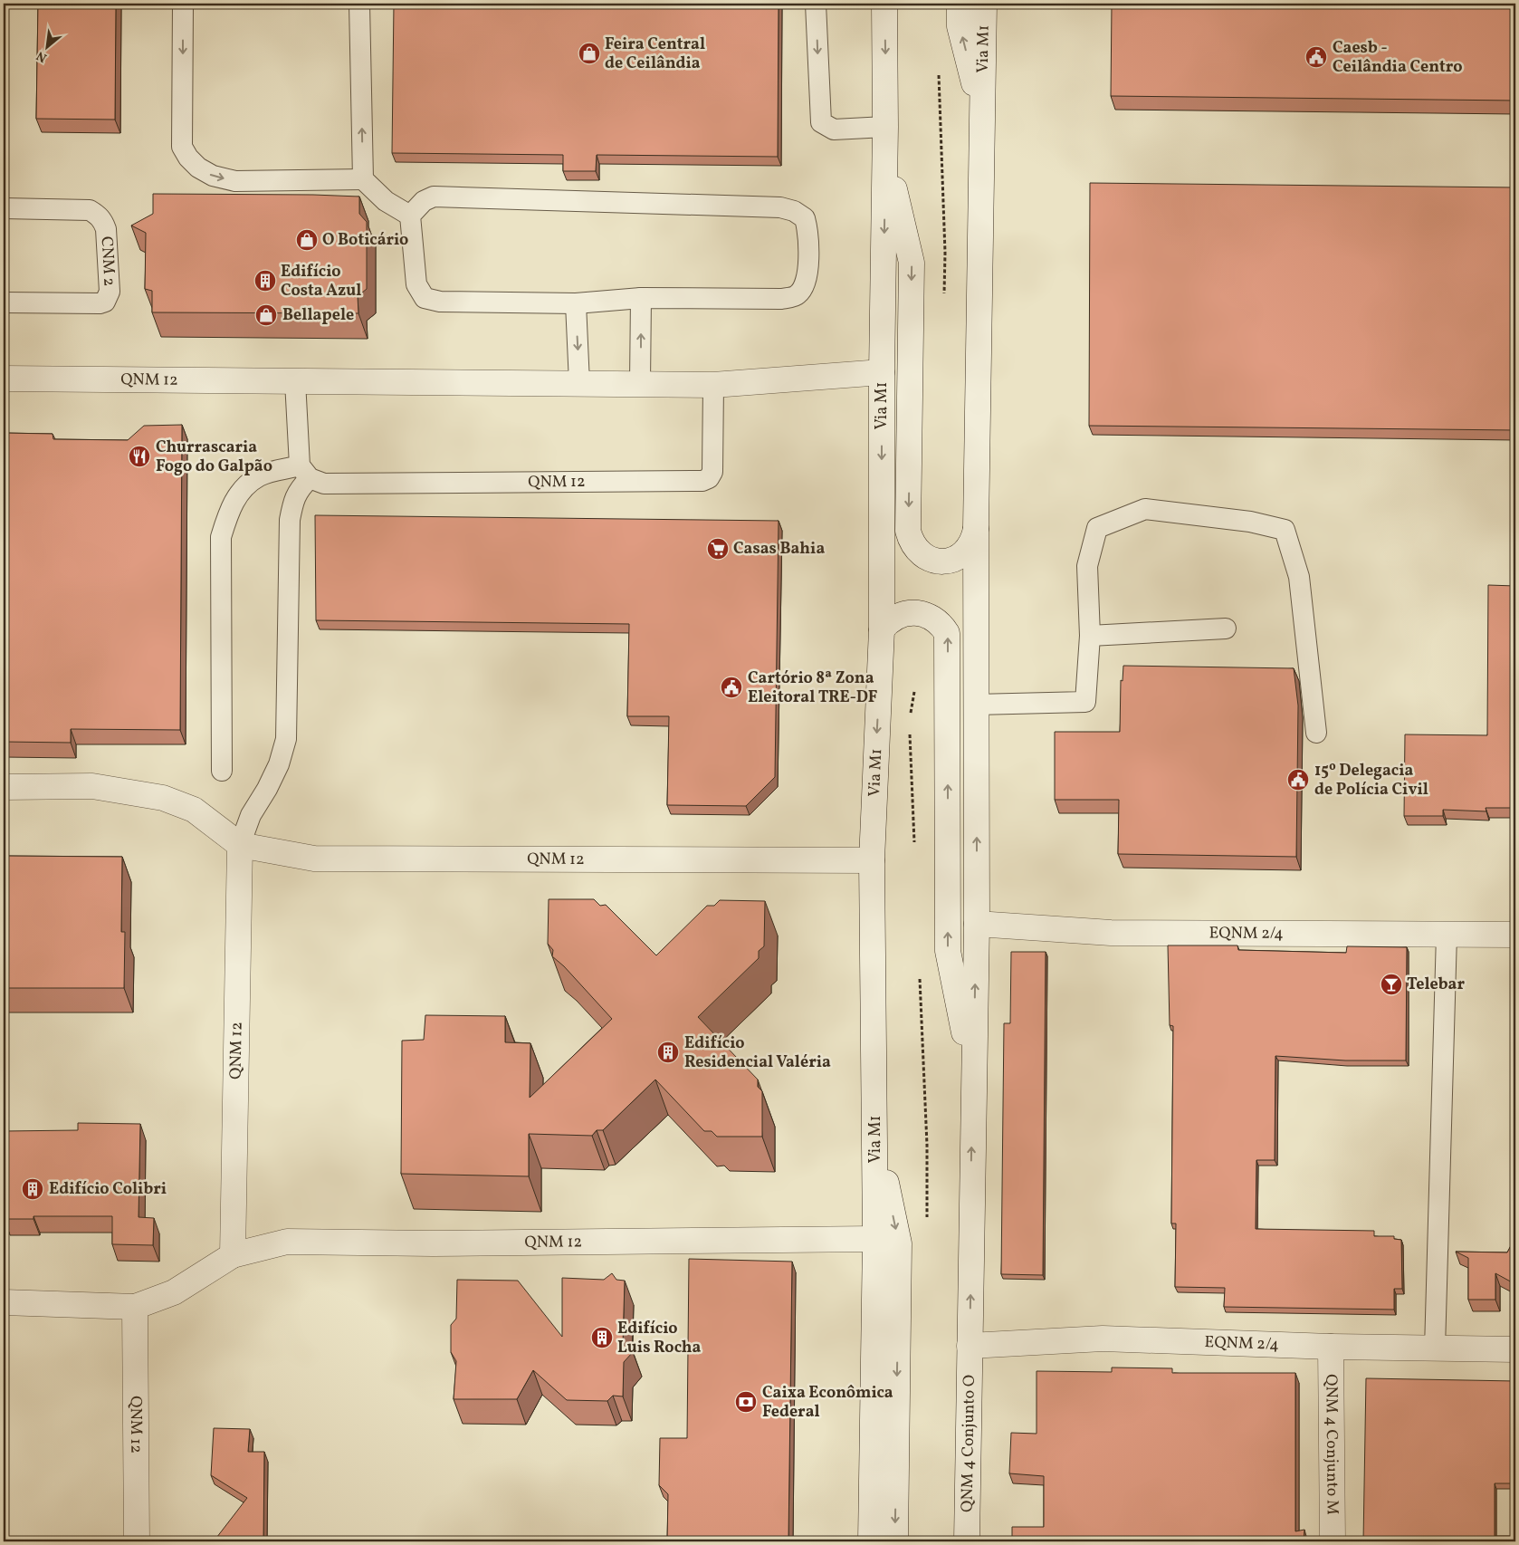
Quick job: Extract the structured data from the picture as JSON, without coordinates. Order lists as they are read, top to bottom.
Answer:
{
  "streets": {
    "main road": [
      "Via M1",
      "QNM 12",
      "EQNM 2/4",
      "QNM 4 Conjunto O",
      "QNM 4 Conjunto M"
    ],
    "lane": ["CNM 2"]
  },
  "crossings": [
    ["Via M1", "QNM 12"],
    ["Via M1", "EQNM 2/4"],
    ["Via M1", "QNM 4 Conjunto O"],
    ["EQNM 2/4", "QNM 4 Conjunto O"],
    ["EQNM 2/4", "QNM 4 Conjunto M"]
  ],
  "places": {
    "shop": ["Feira Central de Ceilândia", "O Boticário", "Bellapele"],
    "public building": ["Caesb - Ceilândia Centro", "Cartório 8ª Zona Eleitoral TRE-DF", "15º Delegacia de Polícia Civil"],
    "building": [
      "Edifício Costa Azul",
      "Edifício Residencial Valéria",
      "Edifício Colibri",
      "Edifício Luis Rocha"
    ],
    "restaurant": ["Churrascaria Fogo do Galpão"],
    "supermarket": ["Casas Bahia"],
    "bar": ["Telebar"],
    "bank": ["Caixa Econômica Federal"]
  },
  "north": "bottom left"
}
